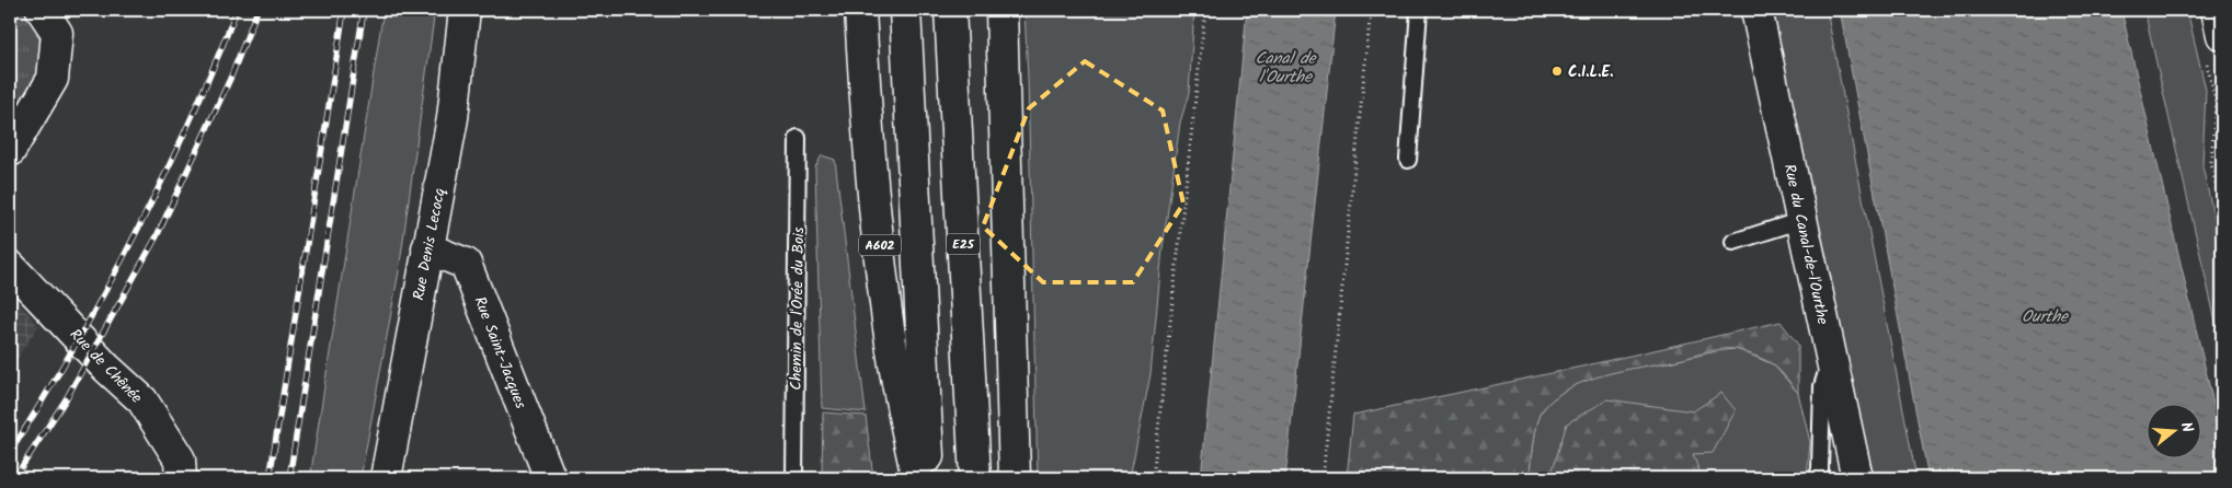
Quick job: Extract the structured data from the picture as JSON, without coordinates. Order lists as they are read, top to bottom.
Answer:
{
  "streets": {
    "main road": [
      "Rue Denis Lecocq",
      "E25",
      "Rue du Canal-de-l'Ourthe",
      "A602",
      "Rue Saint-Jacques",
      "Rue de Chênée"
    ],
    "lane": ["Chemin de l'Orée du Bois"]
  },
  "crossings": [
    ["Rue Denis Lecocq", "Rue Saint-Jacques"]
  ],
  "water": ["Canal de l'Ourthe", "Ourthe"],
  "places": ["C.I.L.E."],
  "north": "right"
}
